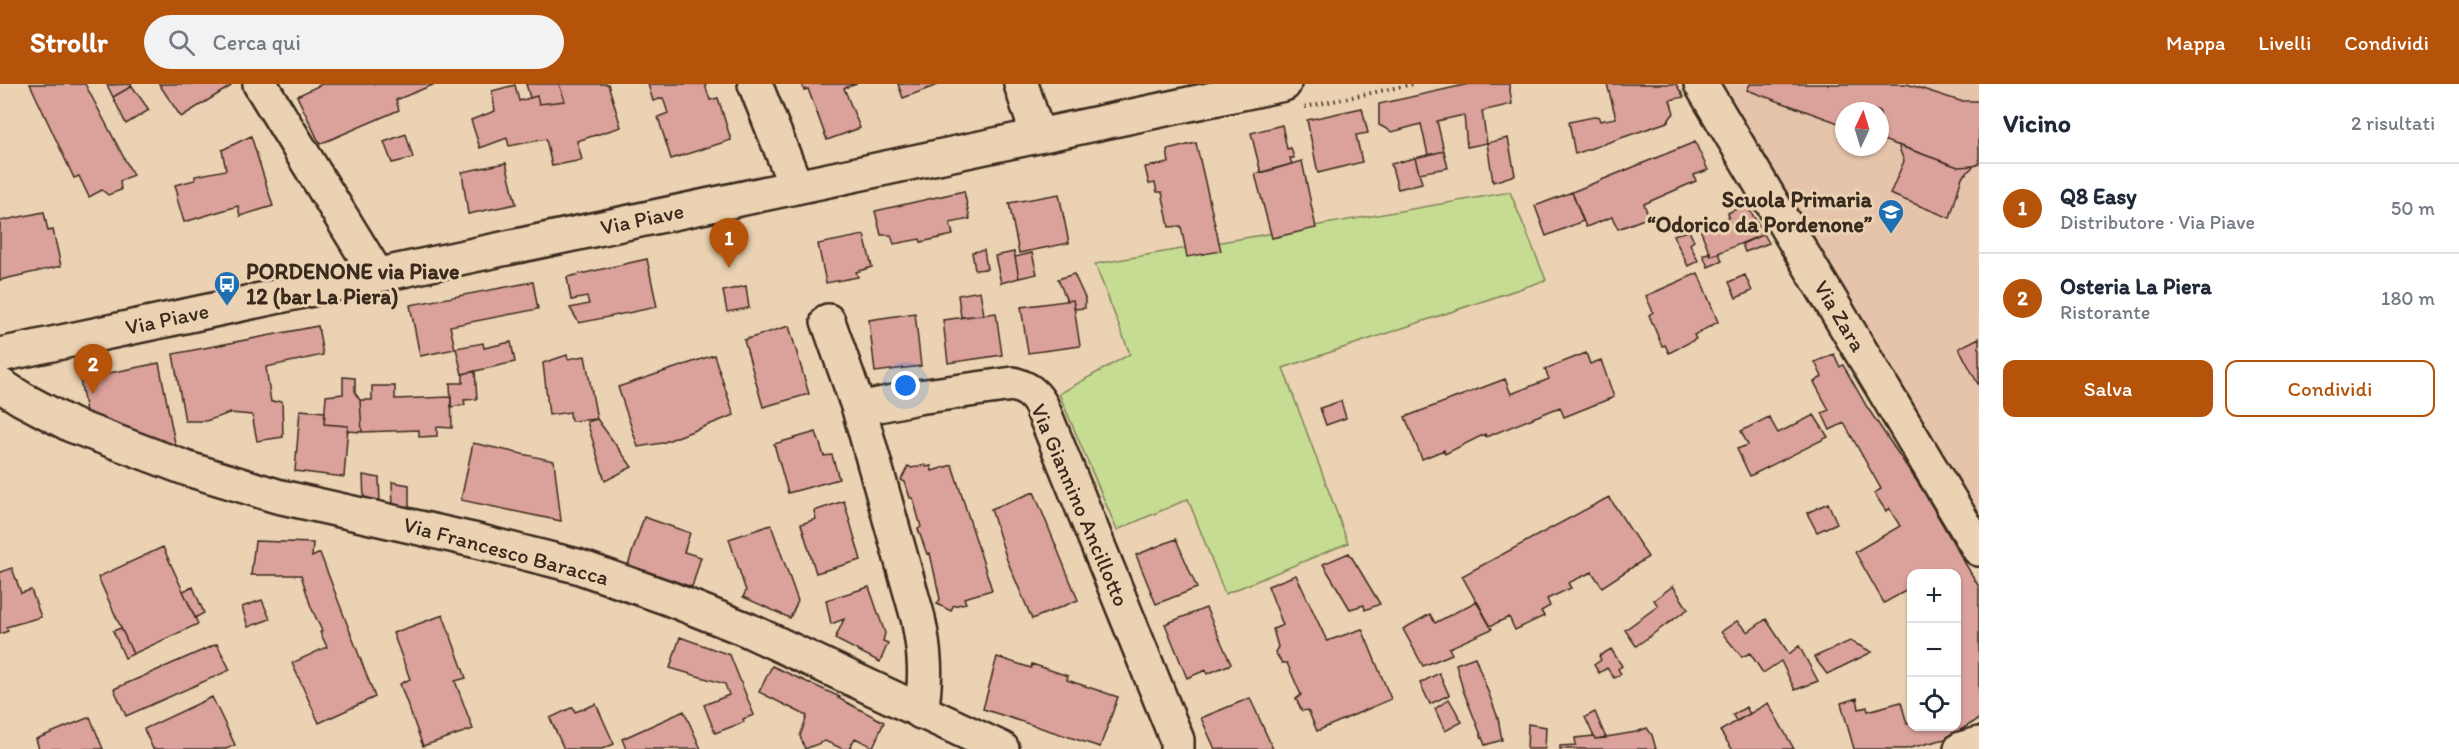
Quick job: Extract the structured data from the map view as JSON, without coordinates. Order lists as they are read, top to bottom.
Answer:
{
  "streets": {
    "street": [
      "Via Piave",
      "Via Zara",
      "Via Giannino Ancillotto",
      "Via Francesco Baracca"
    ]
  },
  "places": {
    "school or university": ["Scuola Primaria “Odorico da Pordenone”"],
    "bus stop": ["PORDENONE via Piave 12 (bar La Piera)"]
  },
  "north": "top",
  "page": {
    "header": "Strollr",
    "search": "Cerca qui",
    "nav": ["Mappa", "Livelli", "Condividi"],
    "heading": ["Vicino", "2 risultati"],
    "list": [
      {
        "mark": "1",
        "name": "Q8 Easy",
        "note": "Distributore · Via Piave",
        "value": "50 m"
      },
      {
        "mark": "2",
        "name": "Osteria La Piera",
        "note": "Ristorante",
        "value": "180 m"
      }
    ],
    "pins": ["1", "2"],
    "buttons": ["Salva", "Condividi"],
    "map_buttons": ["+", "−"]
  }
}
